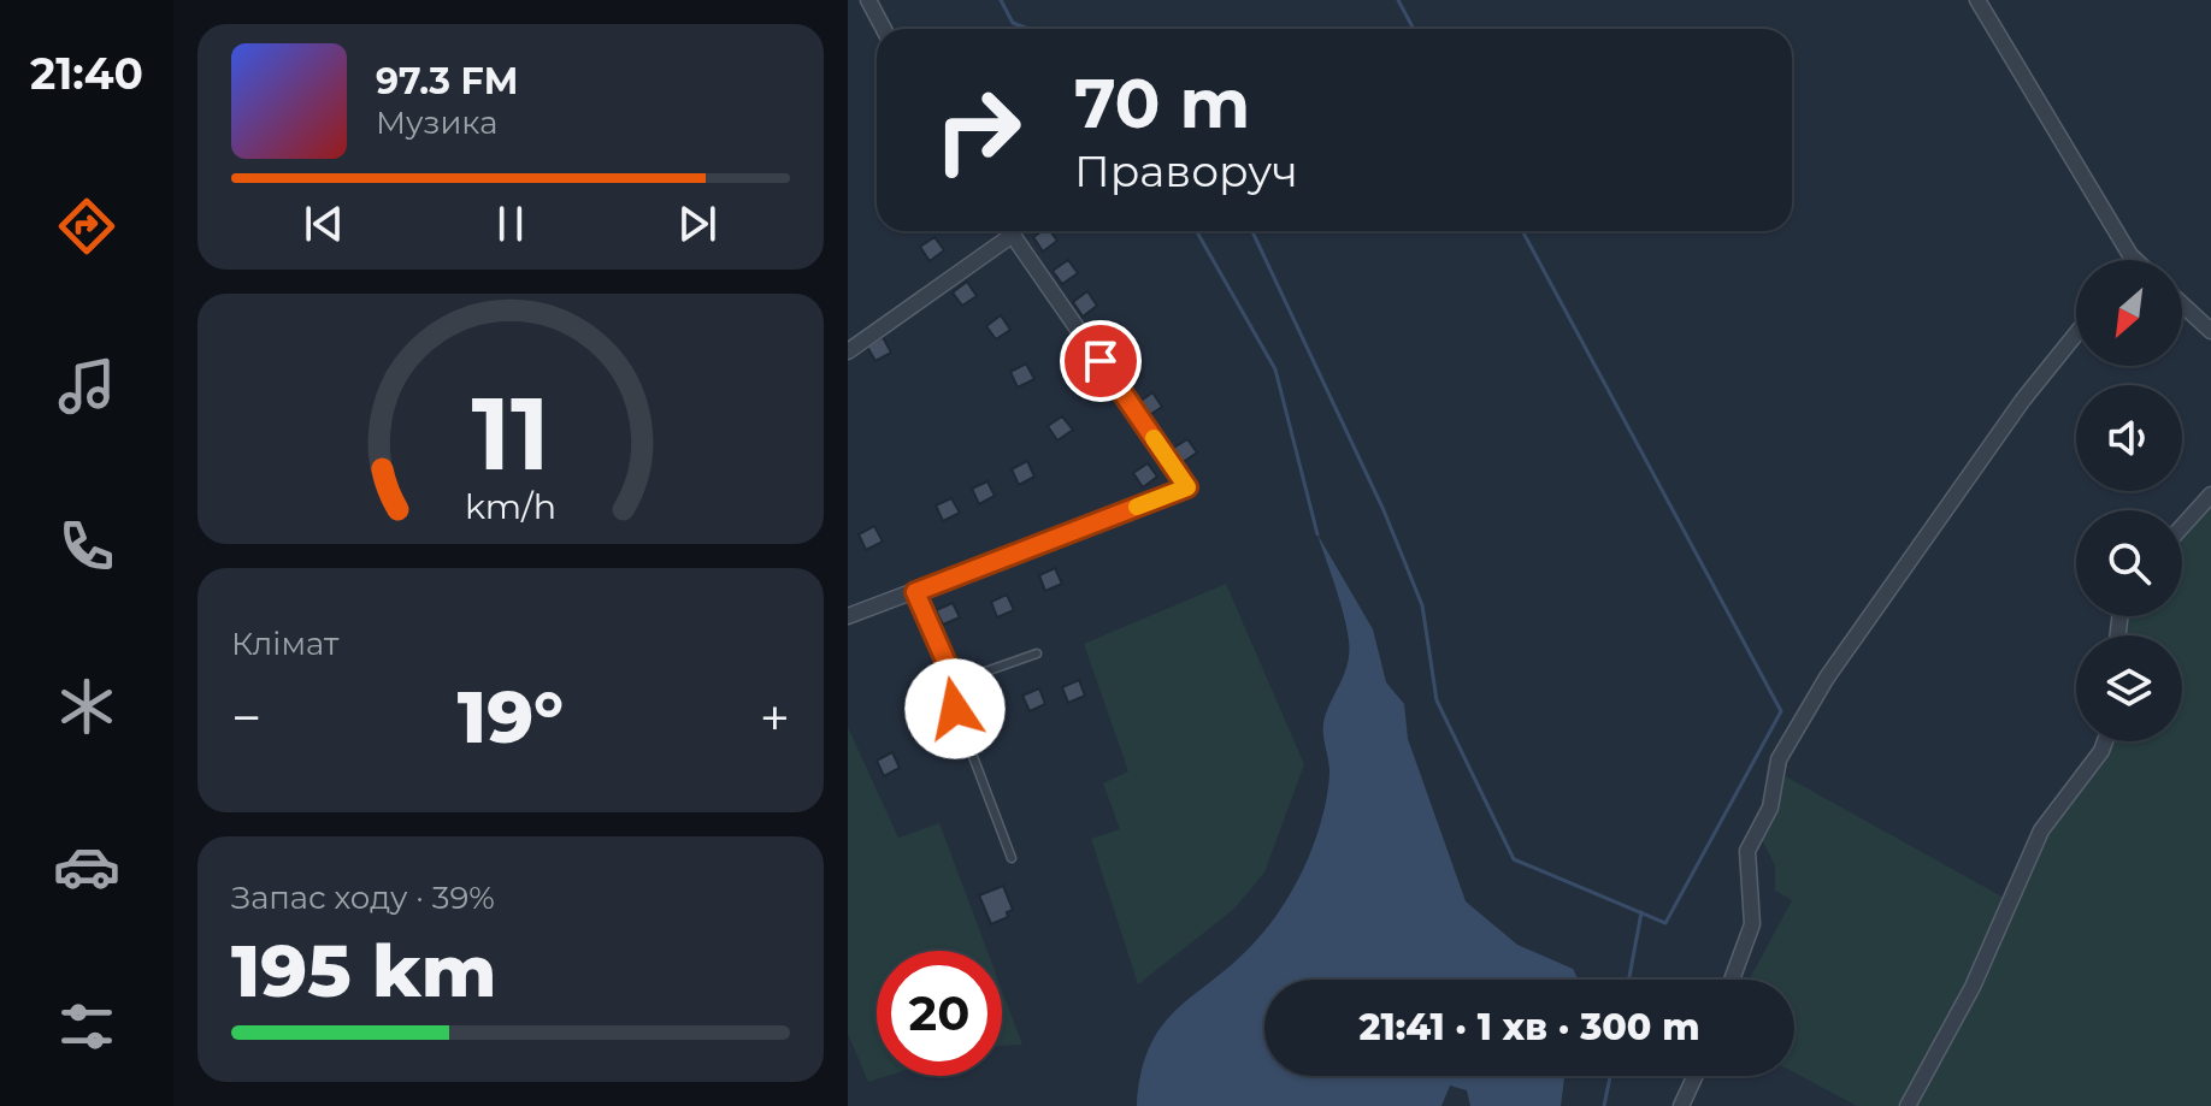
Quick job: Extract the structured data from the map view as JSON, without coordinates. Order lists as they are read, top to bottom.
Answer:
{
  "north": "bottom left",
  "page": {
    "tabs": "21:40",
    "turn": ["70 m", "Праворуч"],
    "song": ["97.3 FM", "Музика"],
    "tile": [
      "Клімат",
      ["Запас ходу · 39%", "195 km"]
    ],
    "heat": ["−", "19°", "+"],
    "limit": "20",
    "trip": "21:41 · 1 хв · 300 m",
    "gauge": ["11", "km/h"]
  }
}
